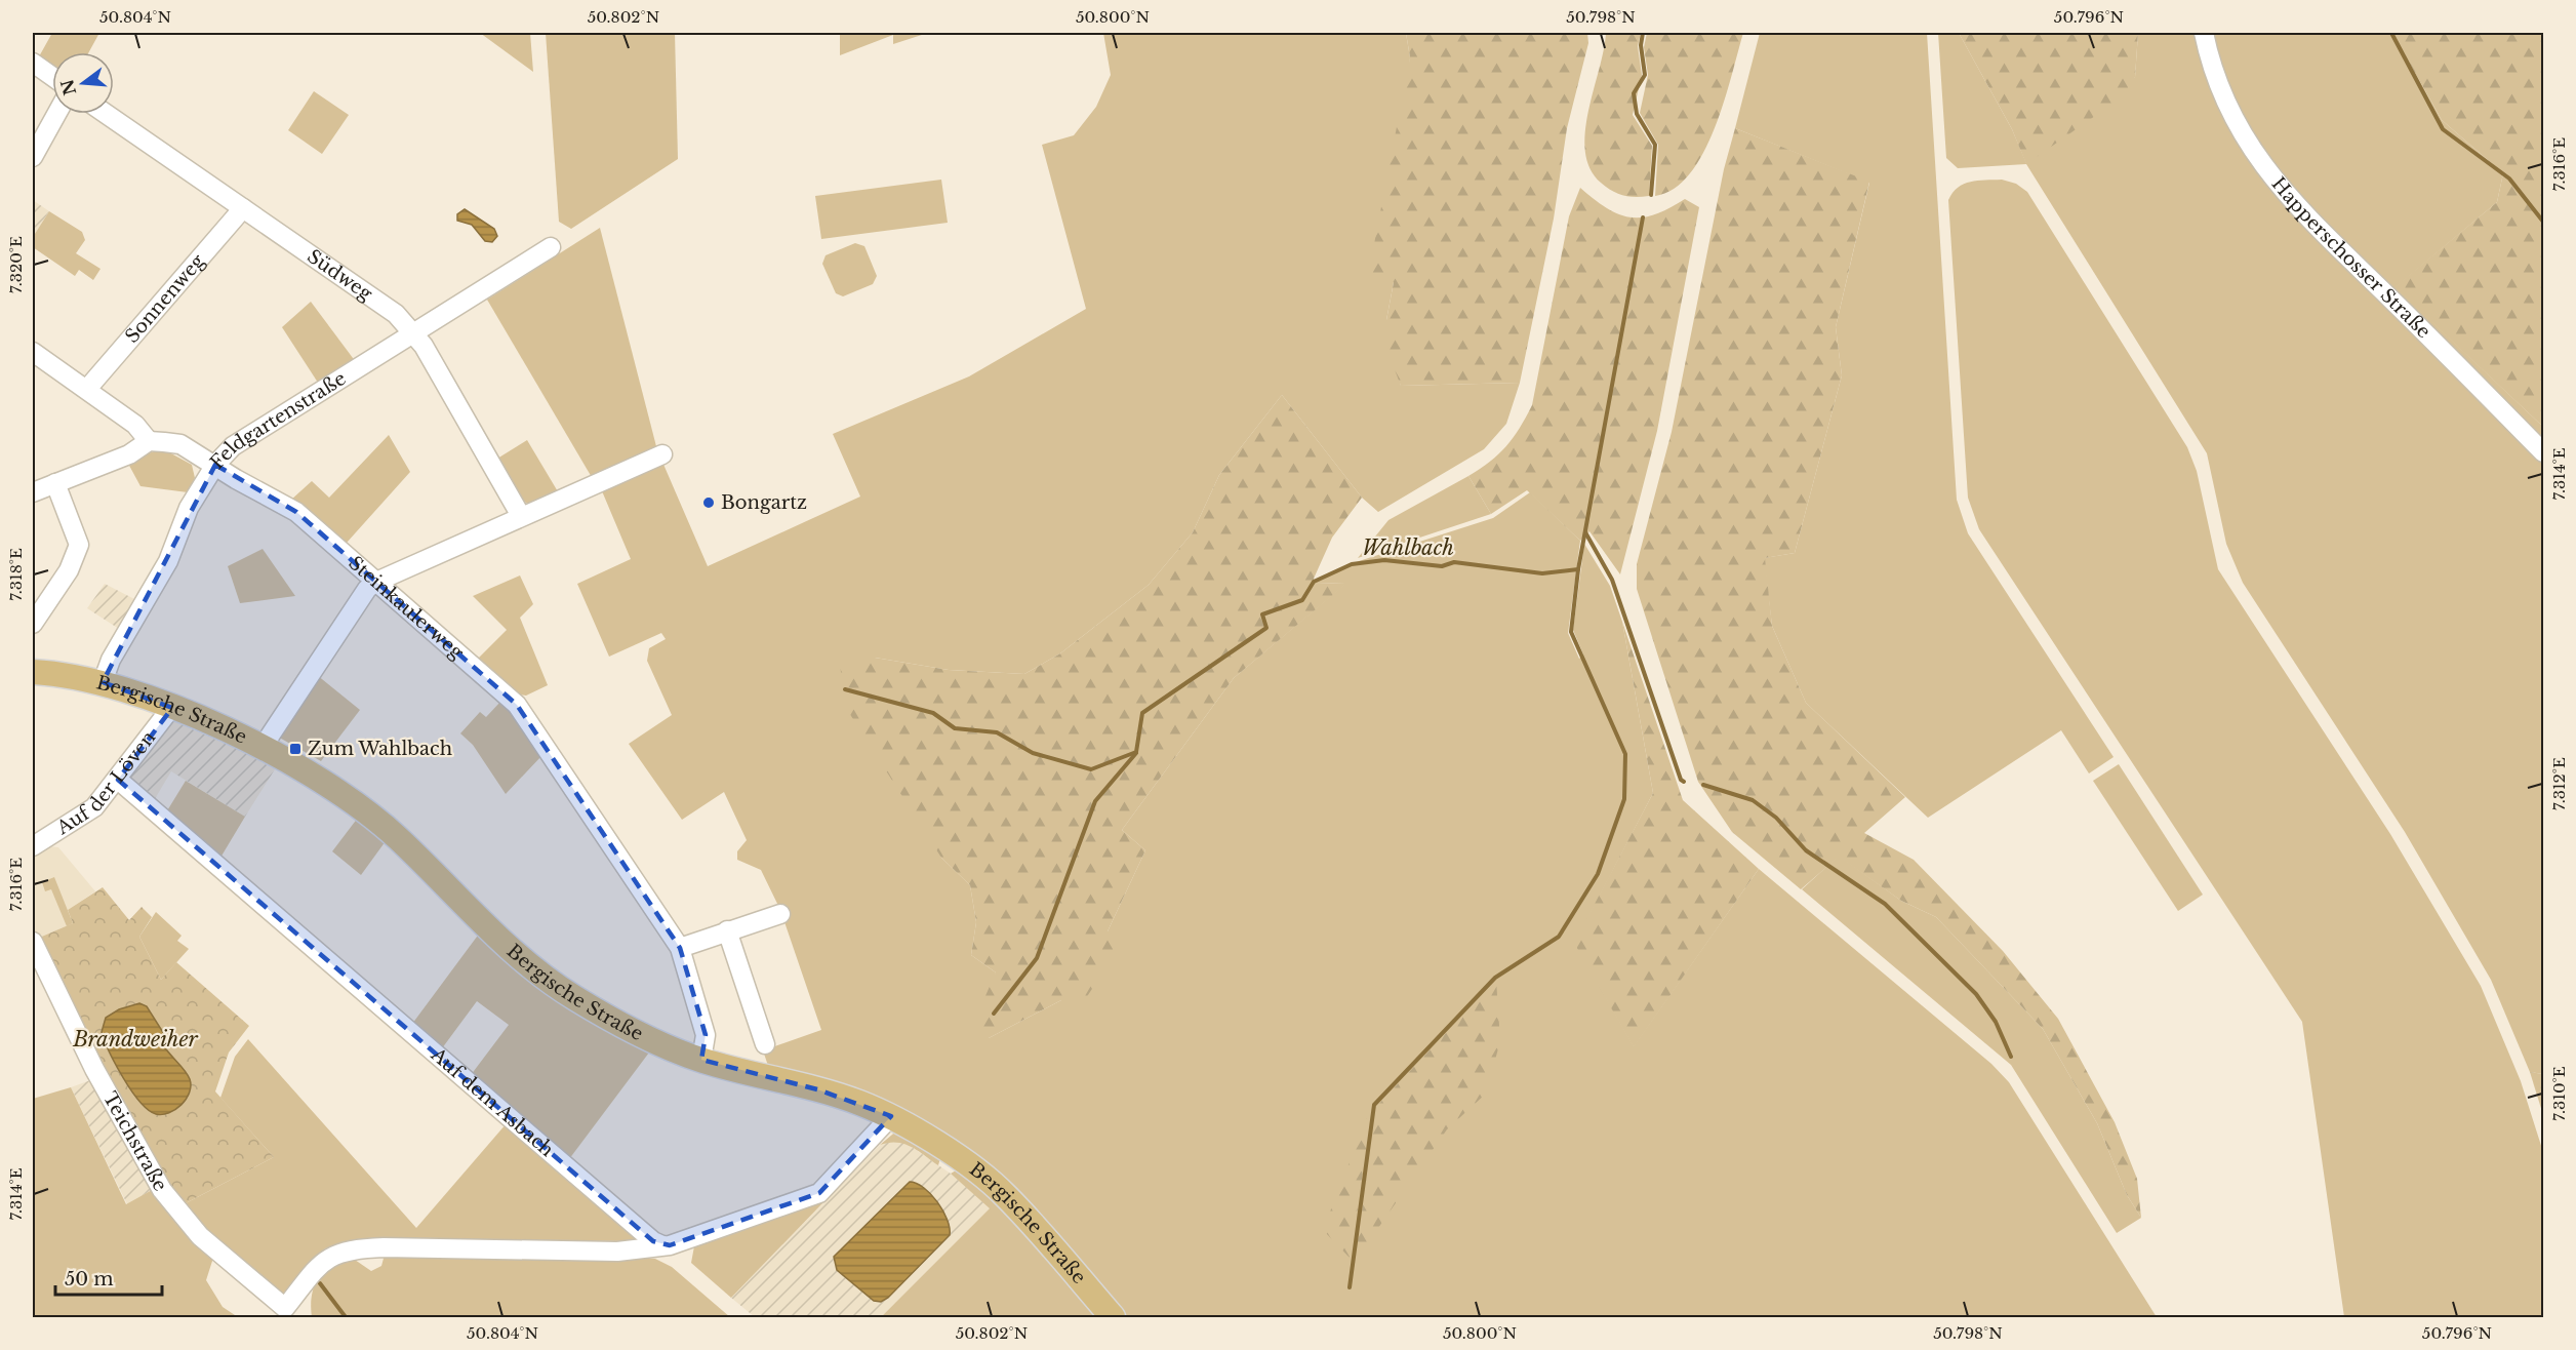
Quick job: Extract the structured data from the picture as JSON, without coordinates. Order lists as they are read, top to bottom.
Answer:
{
  "streets": {
    "main road": ["Bergische Straße"],
    "street": [
      "Happerschosser Straße",
      "Südweg",
      "Sonnenweg",
      "Feldgartenstraße",
      "Steinkaulerweg",
      "Auf der Löven",
      "Auf dem Asbach",
      "Teichstraße"
    ]
  },
  "crossings": [
    ["Südweg", "Sonnenweg"],
    ["Südweg", "Feldgartenstraße"],
    ["Feldgartenstraße", "Steinkaulerweg"],
    ["Feldgartenstraße", "Bergische Straße"],
    ["Steinkaulerweg", "Bergische Straße"],
    ["Bergische Straße", "Auf der Löven"],
    ["Auf der Löven", "Auf dem Asbach"],
    ["Auf dem Asbach", "Teichstraße"]
  ],
  "water": ["Wahlbach", "Brandweiher"],
  "places": {
    "other": ["Bongartz"],
    "transit": ["Zum Wahlbach"]
  },
  "scale_bar": "50 m",
  "north": "left",
  "coordinates": [
    "50.804°N",
    "50.802°N",
    "50.800°N",
    "50.798°N",
    "50.796°N",
    "7.316°E",
    "7.320°E",
    "7.314°E",
    "7.318°E",
    "7.312°E",
    "7.310°E"
  ]
}
